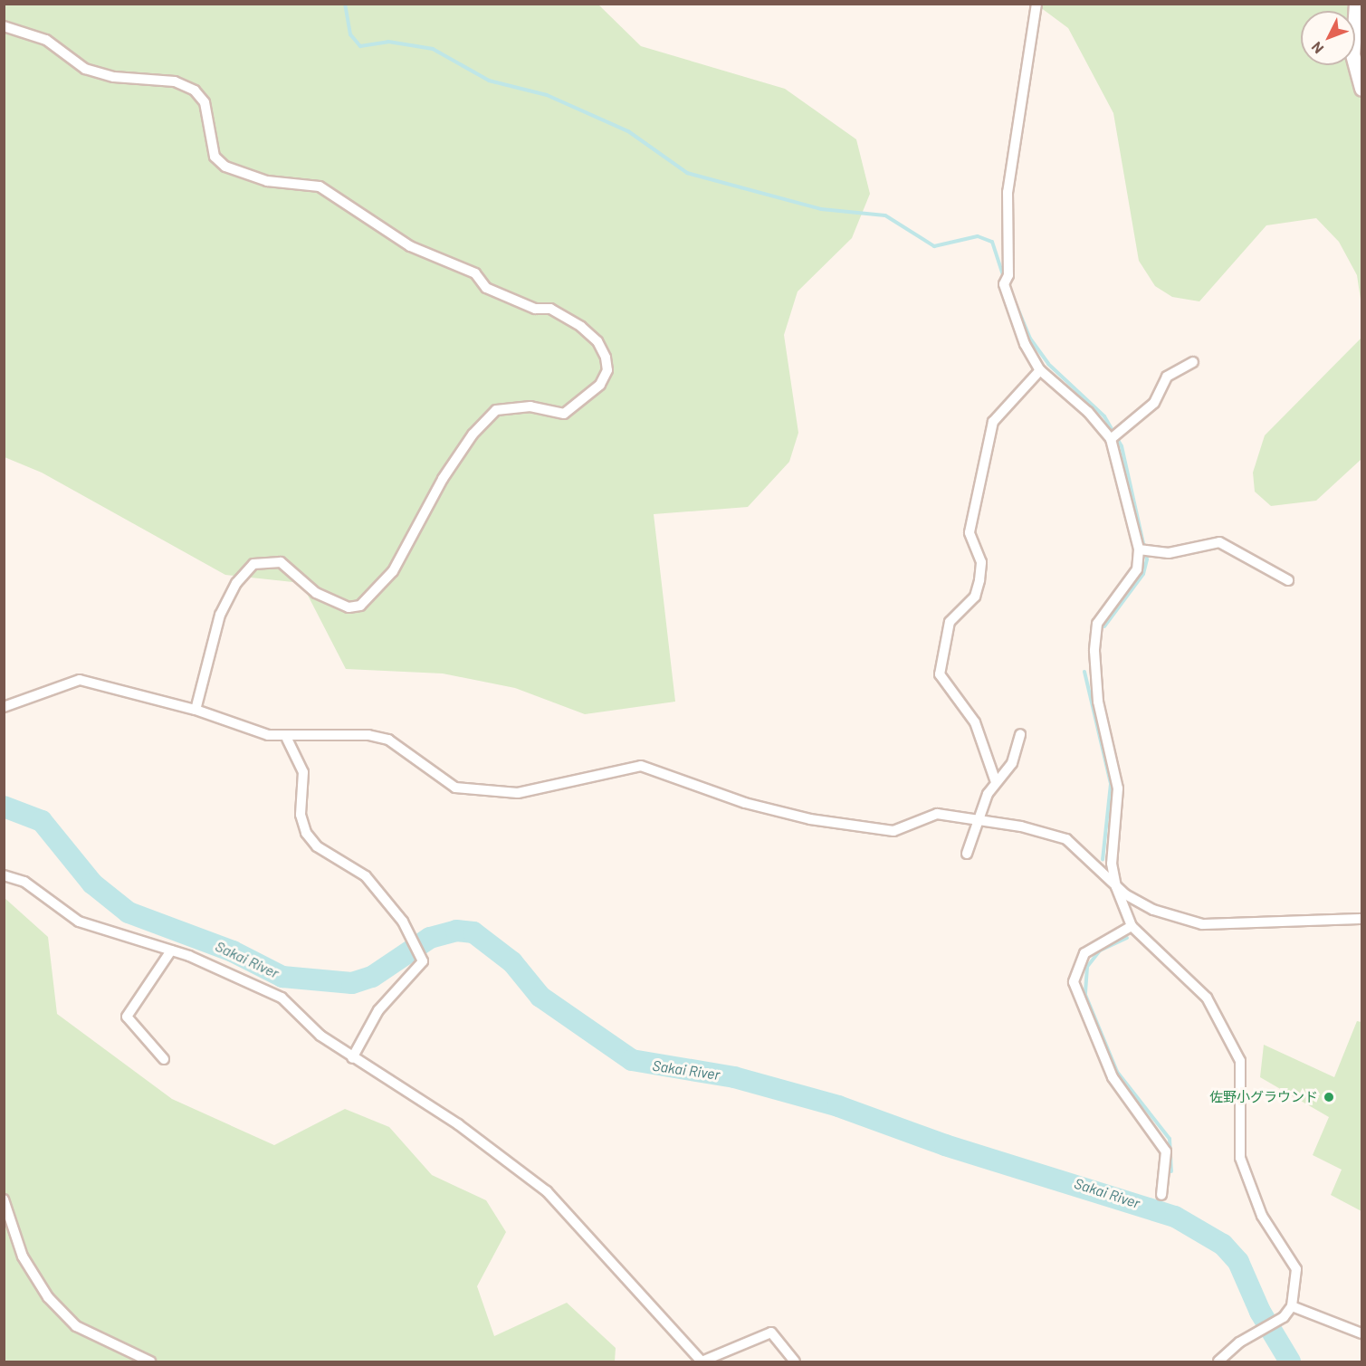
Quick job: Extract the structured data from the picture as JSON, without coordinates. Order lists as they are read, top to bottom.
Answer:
{
  "water": ["Sakai River"],
  "places": ["佐野小グラウンド"],
  "north": "bottom left"
}
